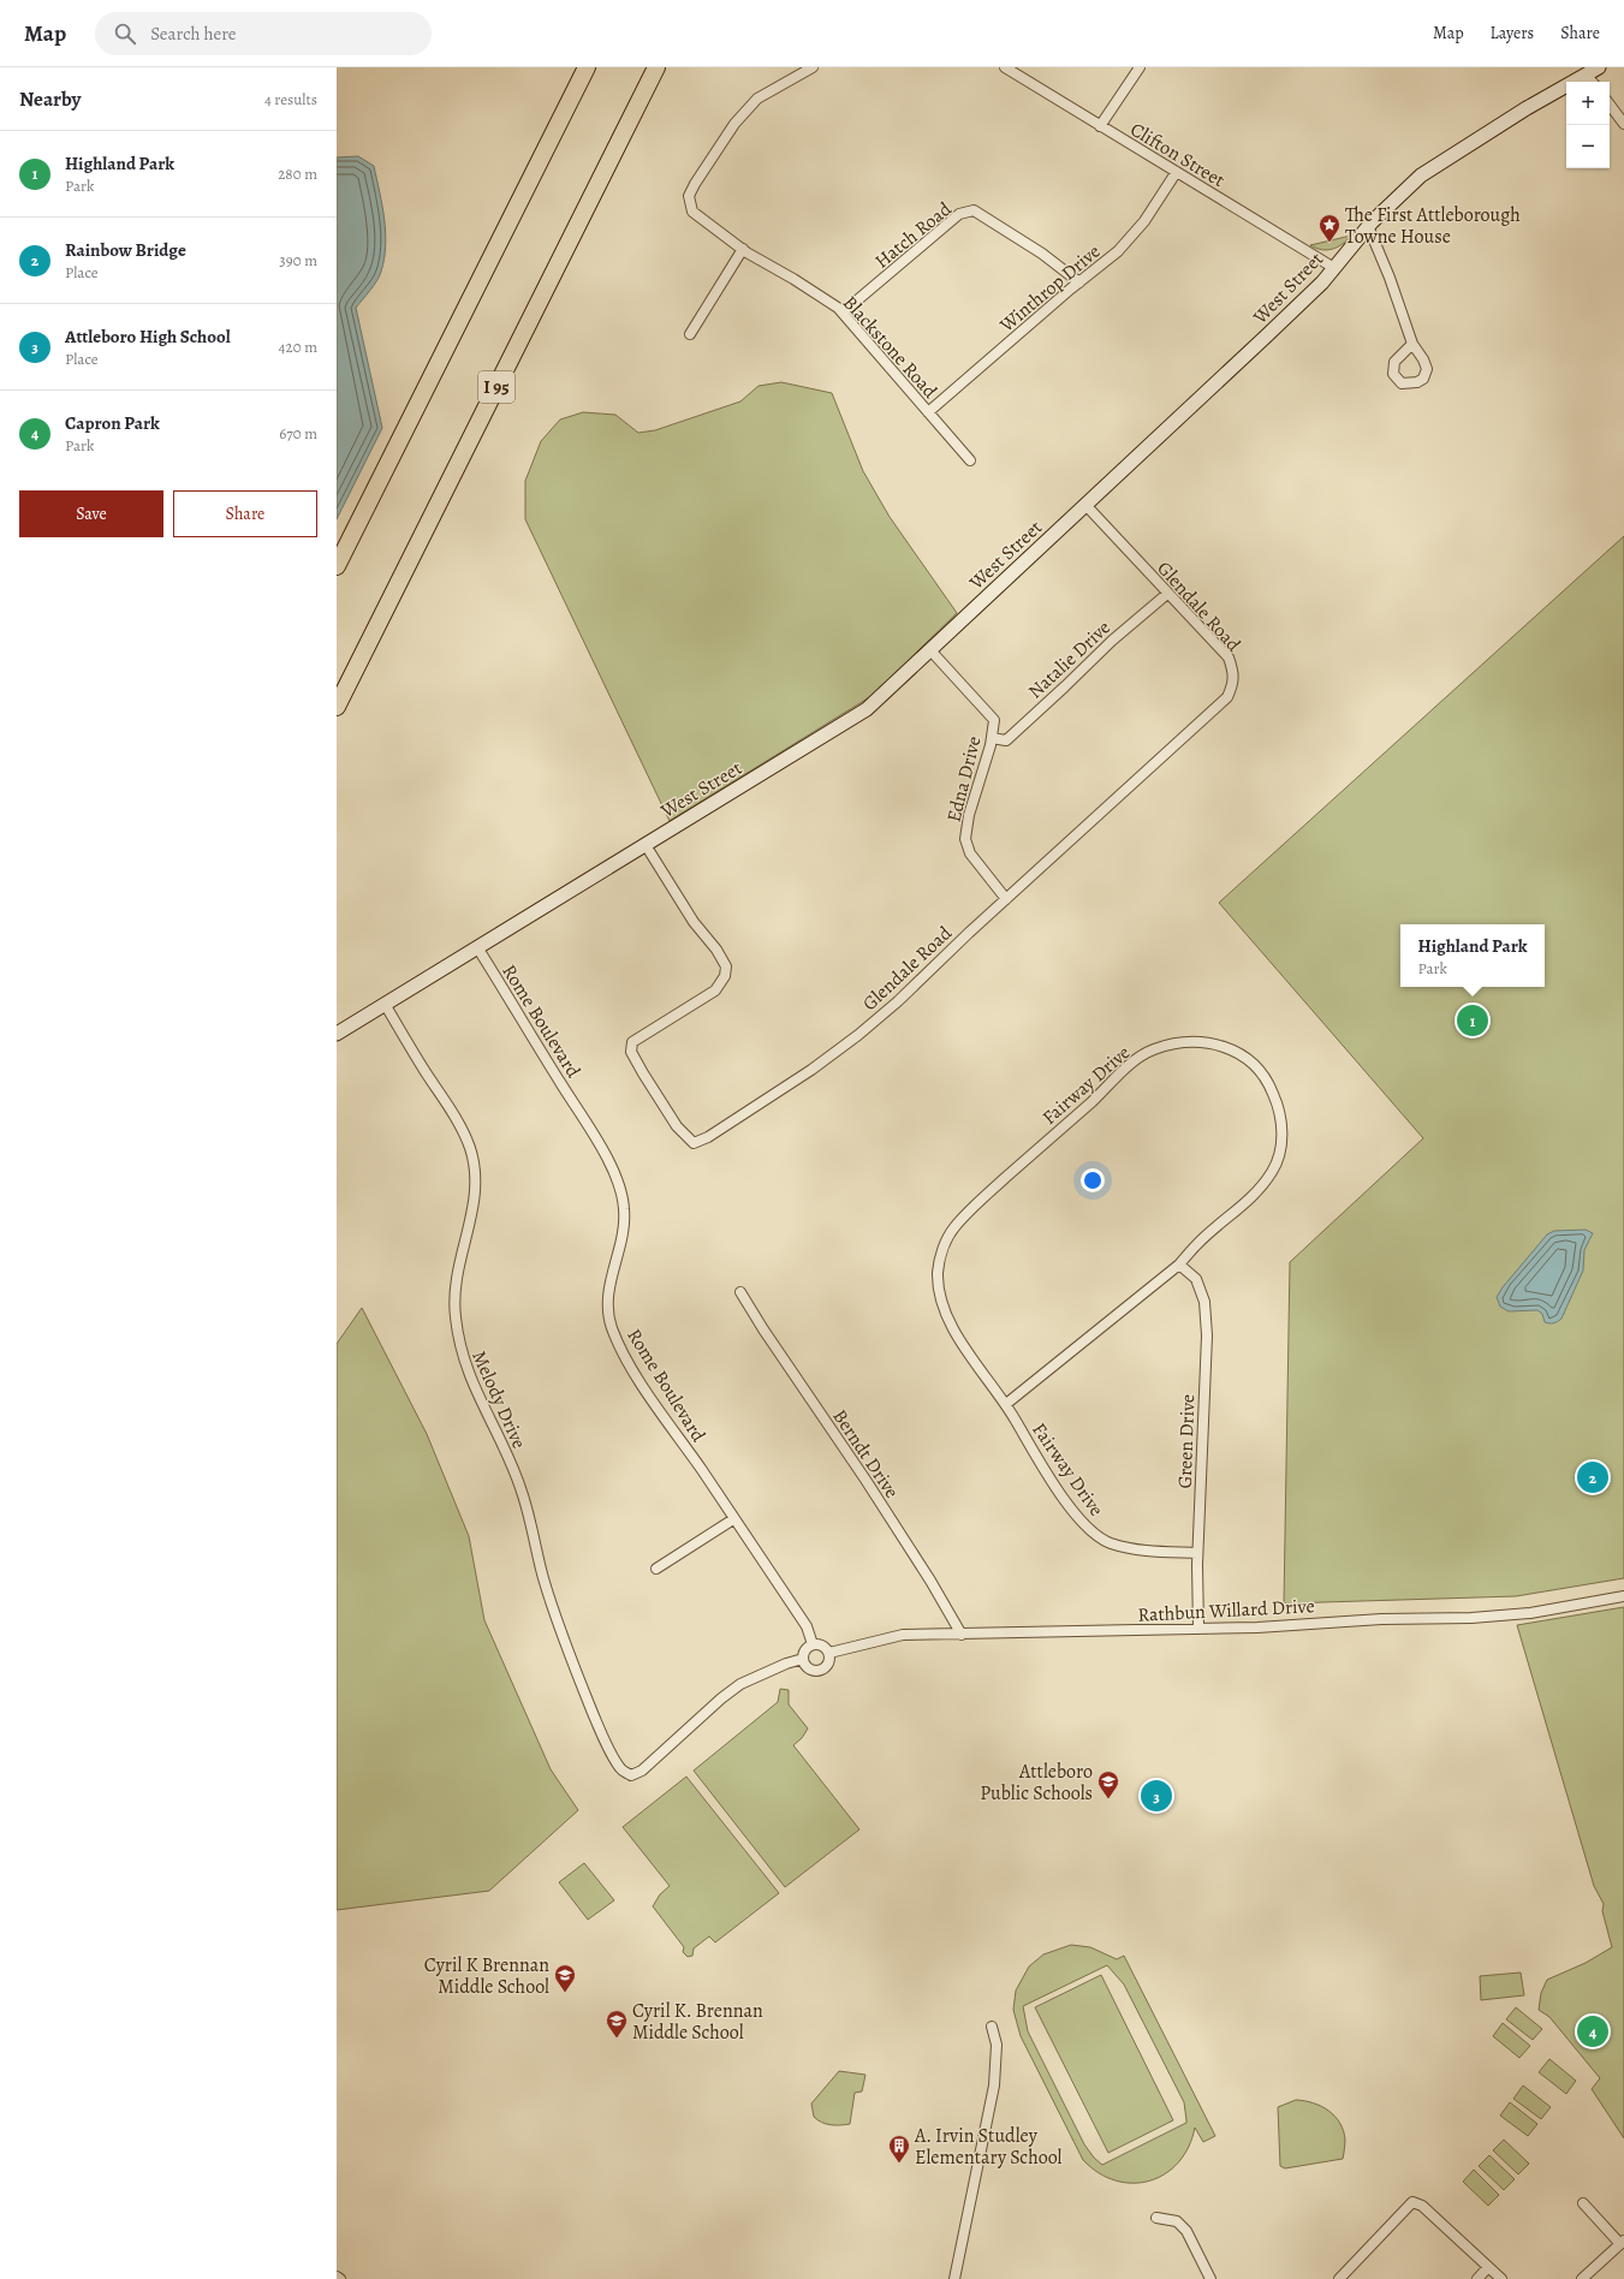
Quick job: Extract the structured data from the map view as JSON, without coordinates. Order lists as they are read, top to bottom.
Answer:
{
  "streets": {
    "highway": ["I 95"],
    "main road": ["West Street"],
    "street": [
      "Clifton Street",
      "Hatch Road",
      "Winthrop Drive",
      "Blackstone Road",
      "Glendale Road",
      "Natalie Drive",
      "Edna Drive",
      "Rome Boulevard",
      "Fairway Drive",
      "Melody Drive",
      "Green Drive",
      "Berndt Drive",
      "Rathbun Willard Drive"
    ]
  },
  "crossings": [
    ["Clifton Street", "Winthrop Drive"],
    ["Clifton Street", "West Street"],
    ["Hatch Road", "Winthrop Drive"],
    ["Hatch Road", "Blackstone Road"],
    ["Winthrop Drive", "Blackstone Road"],
    ["West Street", "Glendale Road"],
    ["West Street", "Edna Drive"],
    ["West Street", "Rome Boulevard"],
    ["West Street", "Melody Drive"],
    ["Glendale Road", "Natalie Drive"],
    ["Glendale Road", "Edna Drive"],
    ["Natalie Drive", "Edna Drive"],
    ["Rome Boulevard", "Melody Drive"],
    ["Rome Boulevard", "Rathbun Willard Drive"],
    ["Fairway Drive", "Green Drive"],
    ["Melody Drive", "Rathbun Willard Drive"],
    ["Green Drive", "Rathbun Willard Drive"],
    ["Berndt Drive", "Rathbun Willard Drive"]
  ],
  "places": {
    "place": ["The First Attleborough Towne House"],
    "school or university": ["Attleboro Public Schools", "Cyril K Brennan Middle School", "Cyril K. Brennan Middle School"],
    "building": ["A. Irvin Studley Elementary School"]
  },
  "page": {
    "header": "Map",
    "search": "Search here",
    "nav": ["Map", "Layers", "Share"],
    "heading": ["Nearby", "4 results"],
    "map_buttons": ["+", "−"],
    "list": [
      {
        "mark": "1",
        "name": "Highland Park",
        "note": "Park",
        "value": "280 m"
      },
      {
        "mark": "2",
        "name": "Rainbow Bridge",
        "note": "Place",
        "value": "390 m"
      },
      {
        "mark": "3",
        "name": "Attleboro High School",
        "note": "Place",
        "value": "420 m"
      },
      {
        "mark": "4",
        "name": "Capron Park",
        "note": "Park",
        "value": "670 m"
      }
    ],
    "buttons": ["Save", "Share"],
    "popup": ["Highland Park", "Park"],
    "pins": [
      "1",
      "2",
      "3",
      "4"
    ]
  }
}
